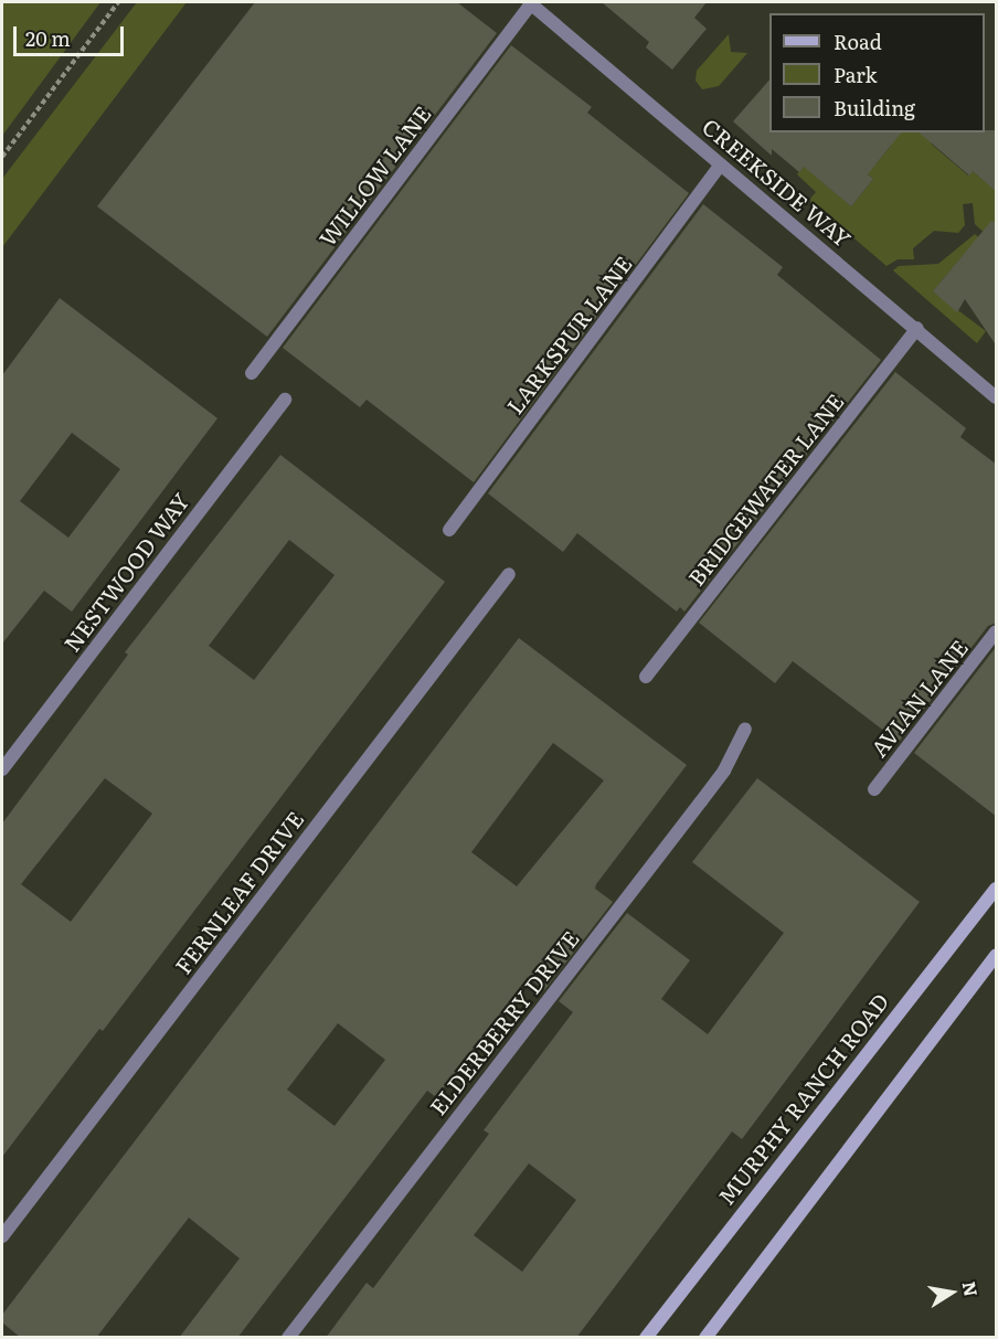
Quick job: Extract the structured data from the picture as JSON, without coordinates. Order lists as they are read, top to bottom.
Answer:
{
  "streets": {
    "street": ["MURPHY RANCH ROAD"],
    "lane": [
      "WILLOW LANE",
      "CREEKSIDE WAY",
      "LARKSPUR LANE",
      "BRIDGEWATER LANE",
      "NESTWOOD WAY",
      "AVIAN LANE",
      "FERNLEAF DRIVE",
      "ELDERBERRY DRIVE"
    ]
  },
  "crossings": [
    ["WILLOW LANE", "CREEKSIDE WAY"],
    ["CREEKSIDE WAY", "LARKSPUR LANE"],
    ["CREEKSIDE WAY", "BRIDGEWATER LANE"]
  ],
  "legend": ["Road", "Park", "Building"],
  "scale_bar": "20 m",
  "north": "right"
}
